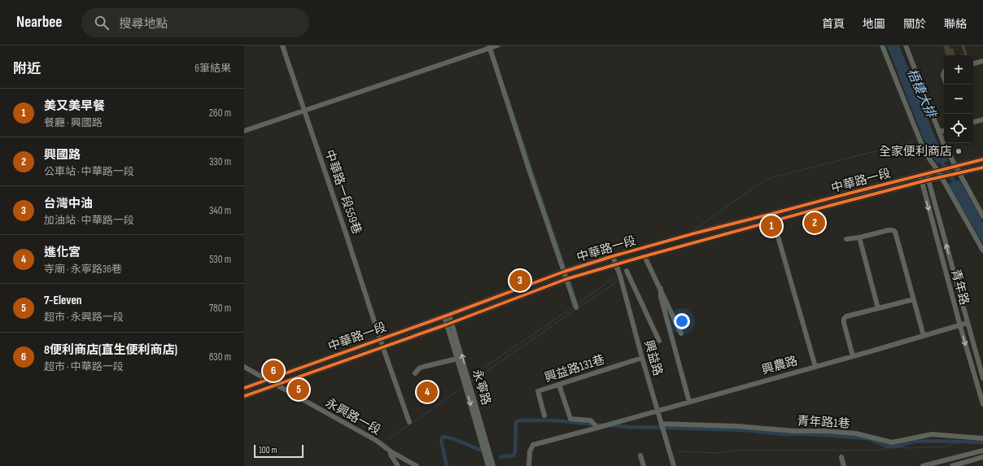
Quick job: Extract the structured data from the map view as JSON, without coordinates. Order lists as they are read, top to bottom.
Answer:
{
  "streets": {
    "main road": ["中華路一段"],
    "street": [
      "中華路一段559巷",
      "青年路",
      "興益路",
      "興農路",
      "興益路131巷",
      "永寧路",
      "永興路一段",
      "青年路1巷"
    ]
  },
  "crossings": [
    ["中華路一段", "中華路一段559巷"],
    ["中華路一段", "青年路"],
    ["中華路一段", "興益路"],
    ["中華路一段", "永寧路"],
    ["中華路一段", "永興路一段"],
    ["青年路", "興農路"],
    ["興益路", "興農路"],
    ["興益路", "興益路131巷"],
    ["興益路", "青年路1巷"]
  ],
  "water": ["梧棲大排"],
  "places": ["全家便利商店"],
  "scale_bar": "100 m",
  "page": {
    "header": "Nearbee",
    "search": "搜尋地點",
    "nav": [
      "首頁",
      "地圖",
      "關於",
      "聯絡"
    ],
    "heading": ["附近", "6筆結果"],
    "map_buttons": ["+", "−"],
    "list": [
      {
        "mark": "1",
        "name": "美又美早餐",
        "note": "餐廳 · 興國路",
        "value": "260 m"
      },
      {
        "mark": "2",
        "name": "興國路",
        "note": "公車站 · 中華路一段",
        "value": "330 m"
      },
      {
        "mark": "3",
        "name": "台灣中油",
        "note": "加油站 · 中華路一段",
        "value": "340 m"
      },
      {
        "mark": "4",
        "name": "進化宮",
        "note": "寺廟 · 永寧路36巷",
        "value": "530 m"
      },
      {
        "mark": "5",
        "name": "7-Eleven",
        "note": "超市 · 永興路一段",
        "value": "780 m"
      },
      {
        "mark": "6",
        "name": "8便利商店(直生便利商店)",
        "note": "超市 · 中華路一段",
        "value": "830 m"
      }
    ],
    "pins": [
      "2",
      "1",
      "3",
      "6",
      "5",
      "4"
    ],
    "scale": "100 m"
  }
}
